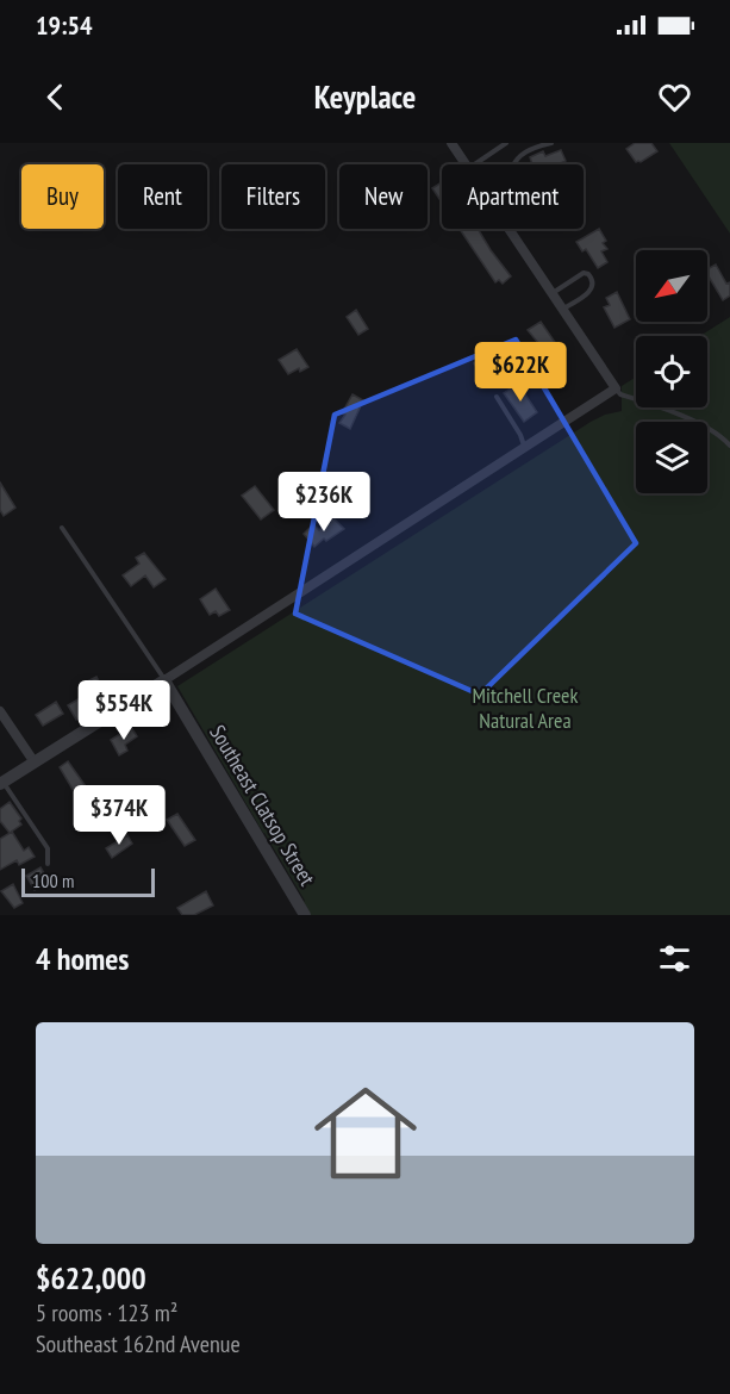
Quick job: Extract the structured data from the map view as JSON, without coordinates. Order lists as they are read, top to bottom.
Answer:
{
  "streets": {
    "street": ["Southeast Clatsop Street"]
  },
  "parks": ["Mitchell Creek Natural Area"],
  "scale_bar": "100 m",
  "north": "bottom left",
  "page": {
    "status": "19:54",
    "header": "Keyplace",
    "chip": [
      "Buy",
      "Rent",
      "Filters",
      "New",
      "Apartment"
    ],
    "price": [
      "$622K",
      "$236K",
      "$554K",
      "$374K"
    ],
    "scale": "100 m",
    "heading": "4 homes",
    "list": [
      {
        "name": "$622,000",
        "note": "5 rooms · 123 m² · Southeast 162nd Avenue"
      }
    ]
  }
}
